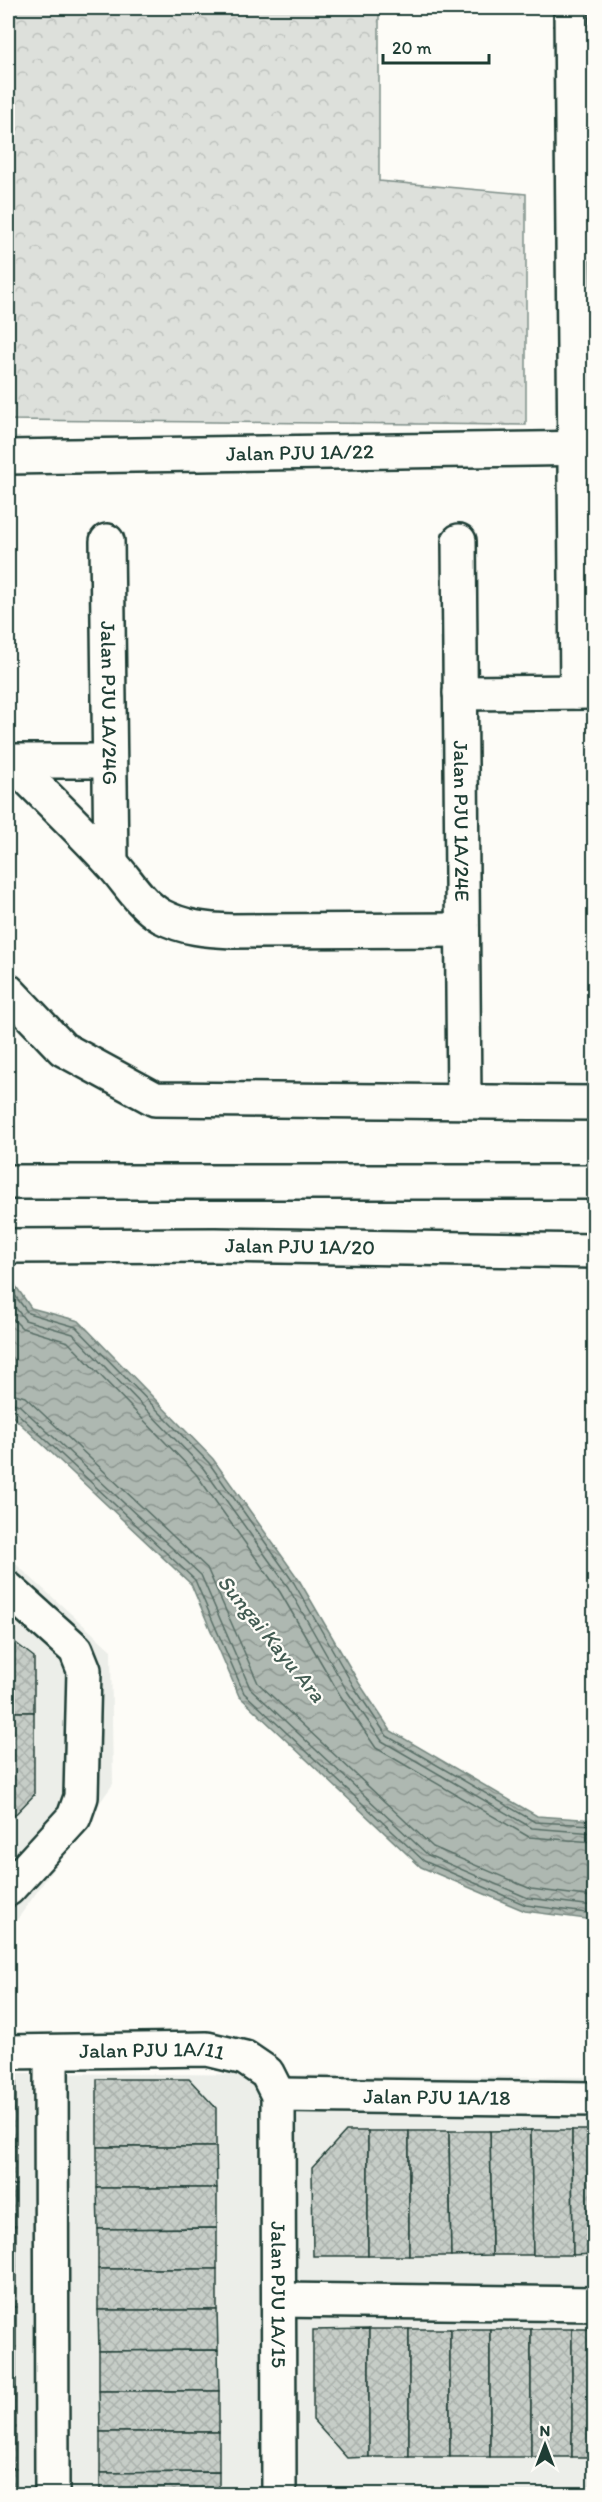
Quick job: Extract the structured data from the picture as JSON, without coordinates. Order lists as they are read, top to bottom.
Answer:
{
  "streets": {
    "street": [
      "Jalan PJU 1A/22",
      "Jalan PJU 1A/24G",
      "Jalan PJU 1A/24E",
      "Jalan PJU 1A/20",
      "Jalan PJU 1A/11",
      "Jalan PJU 1A/18",
      "Jalan PJU 1A/15"
    ]
  },
  "crossings": [
    ["Jalan PJU 1A/11", "Jalan PJU 1A/18"],
    ["Jalan PJU 1A/11", "Jalan PJU 1A/15"],
    ["Jalan PJU 1A/18", "Jalan PJU 1A/15"]
  ],
  "water": ["Sungai Kayu Ara"],
  "scale_bar": "20 m",
  "north": "top"
}
